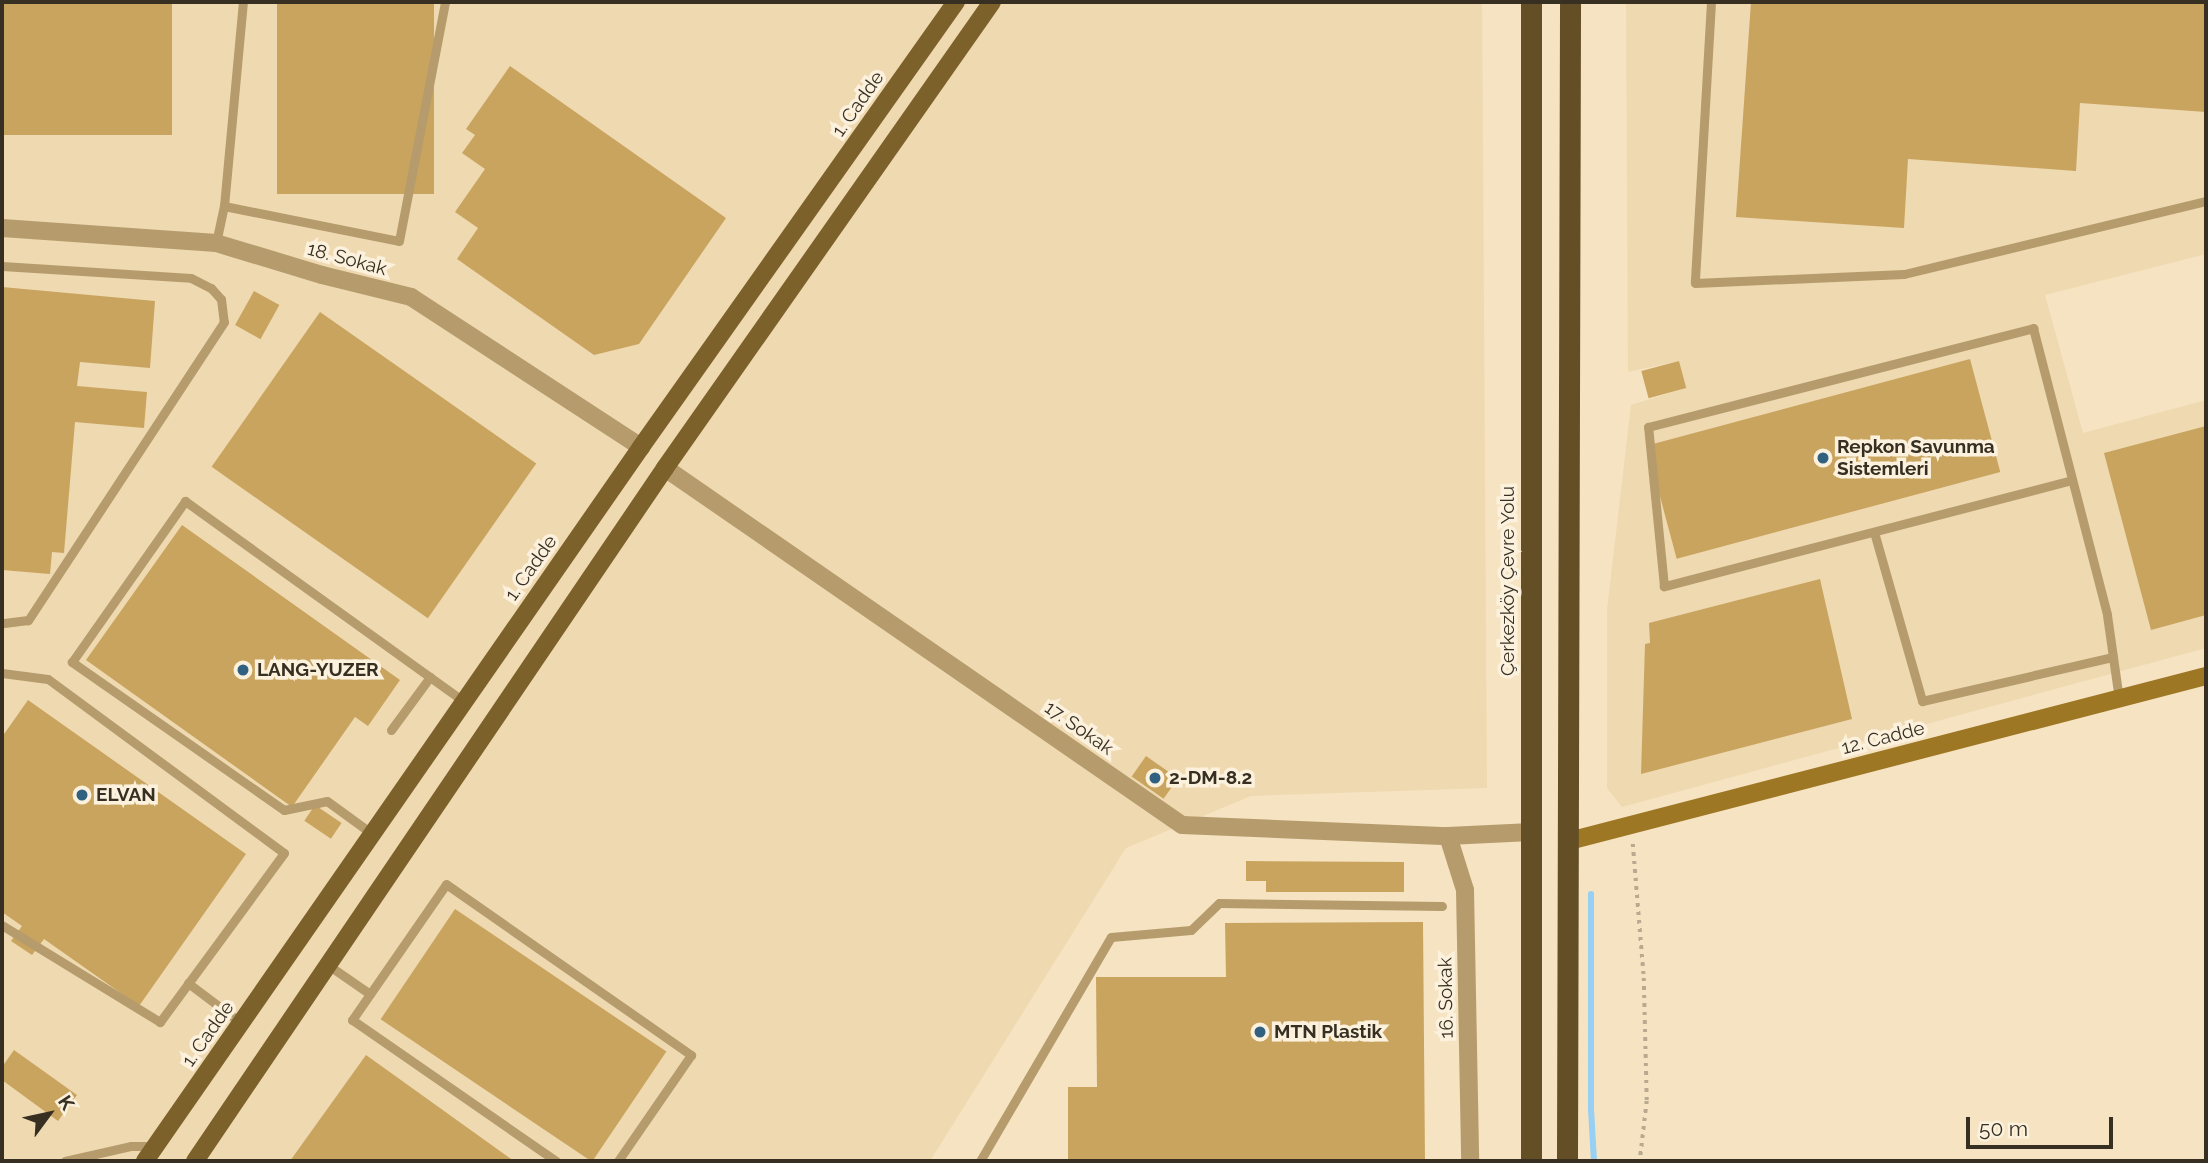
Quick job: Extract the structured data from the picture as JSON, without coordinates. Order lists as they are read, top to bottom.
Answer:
{
  "streets": {
    "highway": ["Çerkezköy Çevre Yolu"],
    "main road": ["1. Cadde"],
    "street": [
      "18. Sokak",
      "17. Sokak",
      "12. Cadde",
      "16. Sokak"
    ]
  },
  "crossings": [
    ["1. Cadde", "18. Sokak"],
    ["Çerkezköy Çevre Yolu", "17. Sokak"],
    ["17. Sokak", "16. Sokak"]
  ],
  "places": [
    "Repkon Savunma Sistemleri",
    "LANG-YUZER",
    "2-DM-8.2",
    "ELVAN",
    "MTN Plastik"
  ],
  "scale_bar": "50 m",
  "north": "top right"
}
